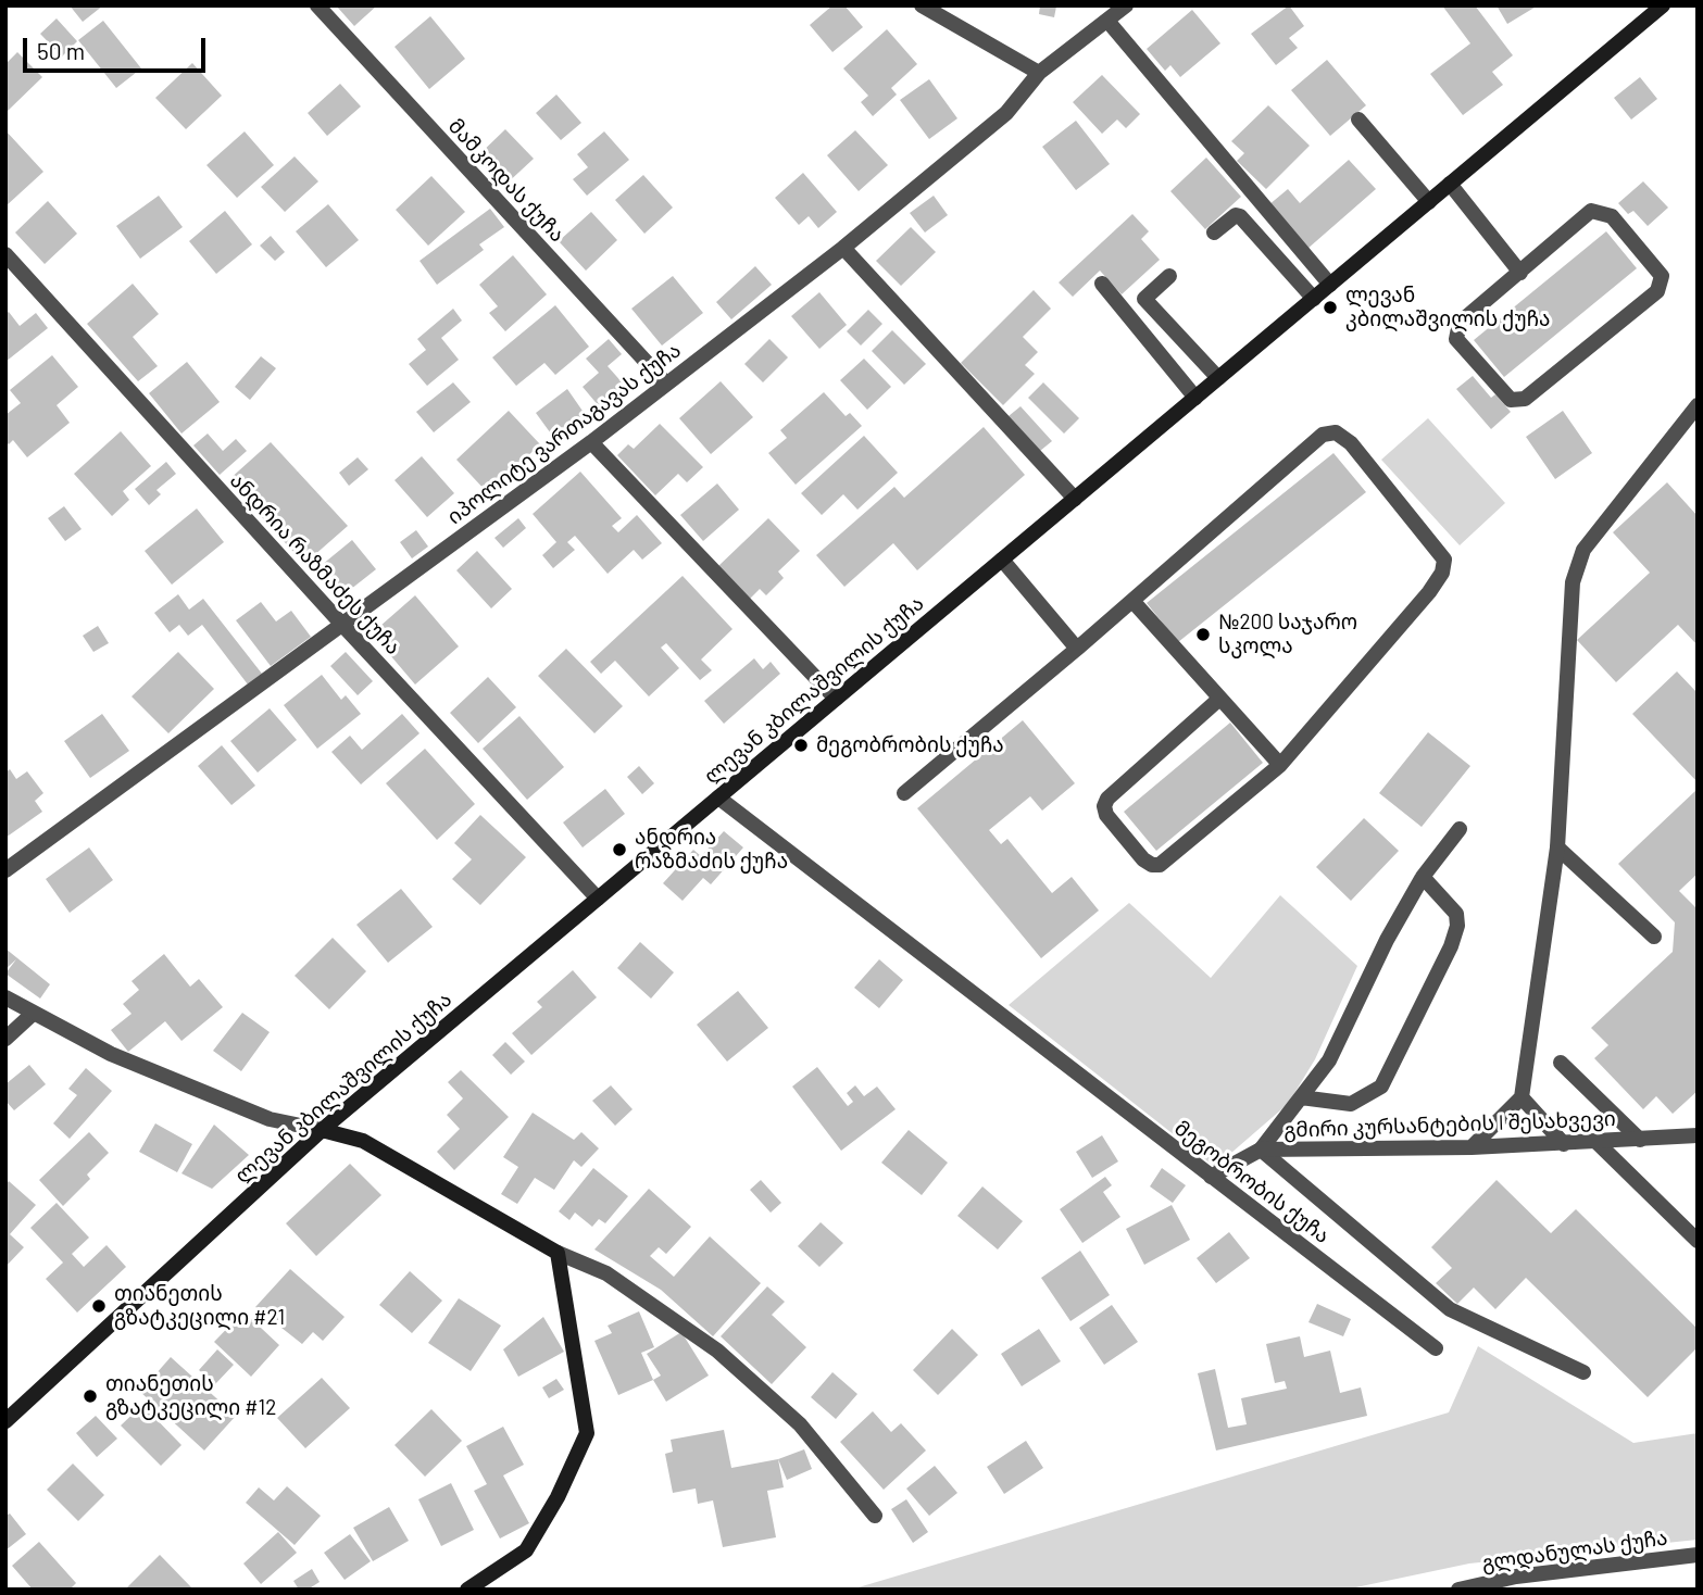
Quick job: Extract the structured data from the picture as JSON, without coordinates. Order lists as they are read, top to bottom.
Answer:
{
  "streets": {
    "main road": ["ლევან კბილაშვილის ქუჩა"],
    "street": [
      "მამკოდას ქუჩა",
      "იპოლიტე ვართაგავას ქუჩა",
      "ანდრია რაზმაძეს ქუჩა",
      "გმირი კურსანტების I შესახვევი",
      "მეგობრობის ქუჩა",
      "გლდანულას ქუჩა"
    ]
  },
  "crossings": [
    ["მამკოდას ქუჩა", "იპოლიტე ვართაგავას ქუჩა"],
    ["იპოლიტე ვართაგავას ქუჩა", "ანდრია რაზმაძეს ქუჩა"],
    ["ანდრია რაზმაძეს ქუჩა", "ლევან კბილაშვილის ქუჩა"],
    ["ლევან კბილაშვილის ქუჩა", "მეგობრობის ქუჩა"],
    ["გმირი კურსანტების I შესახვევი", "მეგობრობის ქუჩა"]
  ],
  "places": [
    "ლევან კბილაშვილის ქუჩა",
    "№200 საჯარო სკოლა",
    "მეგობრობის ქუჩა",
    "ანდრია რაზმაძის ქუჩა",
    "თიანეთის გზატკეცილი #21",
    "თიანეთის გზატკეცილი #12"
  ],
  "scale_bar": "50 m"
}
